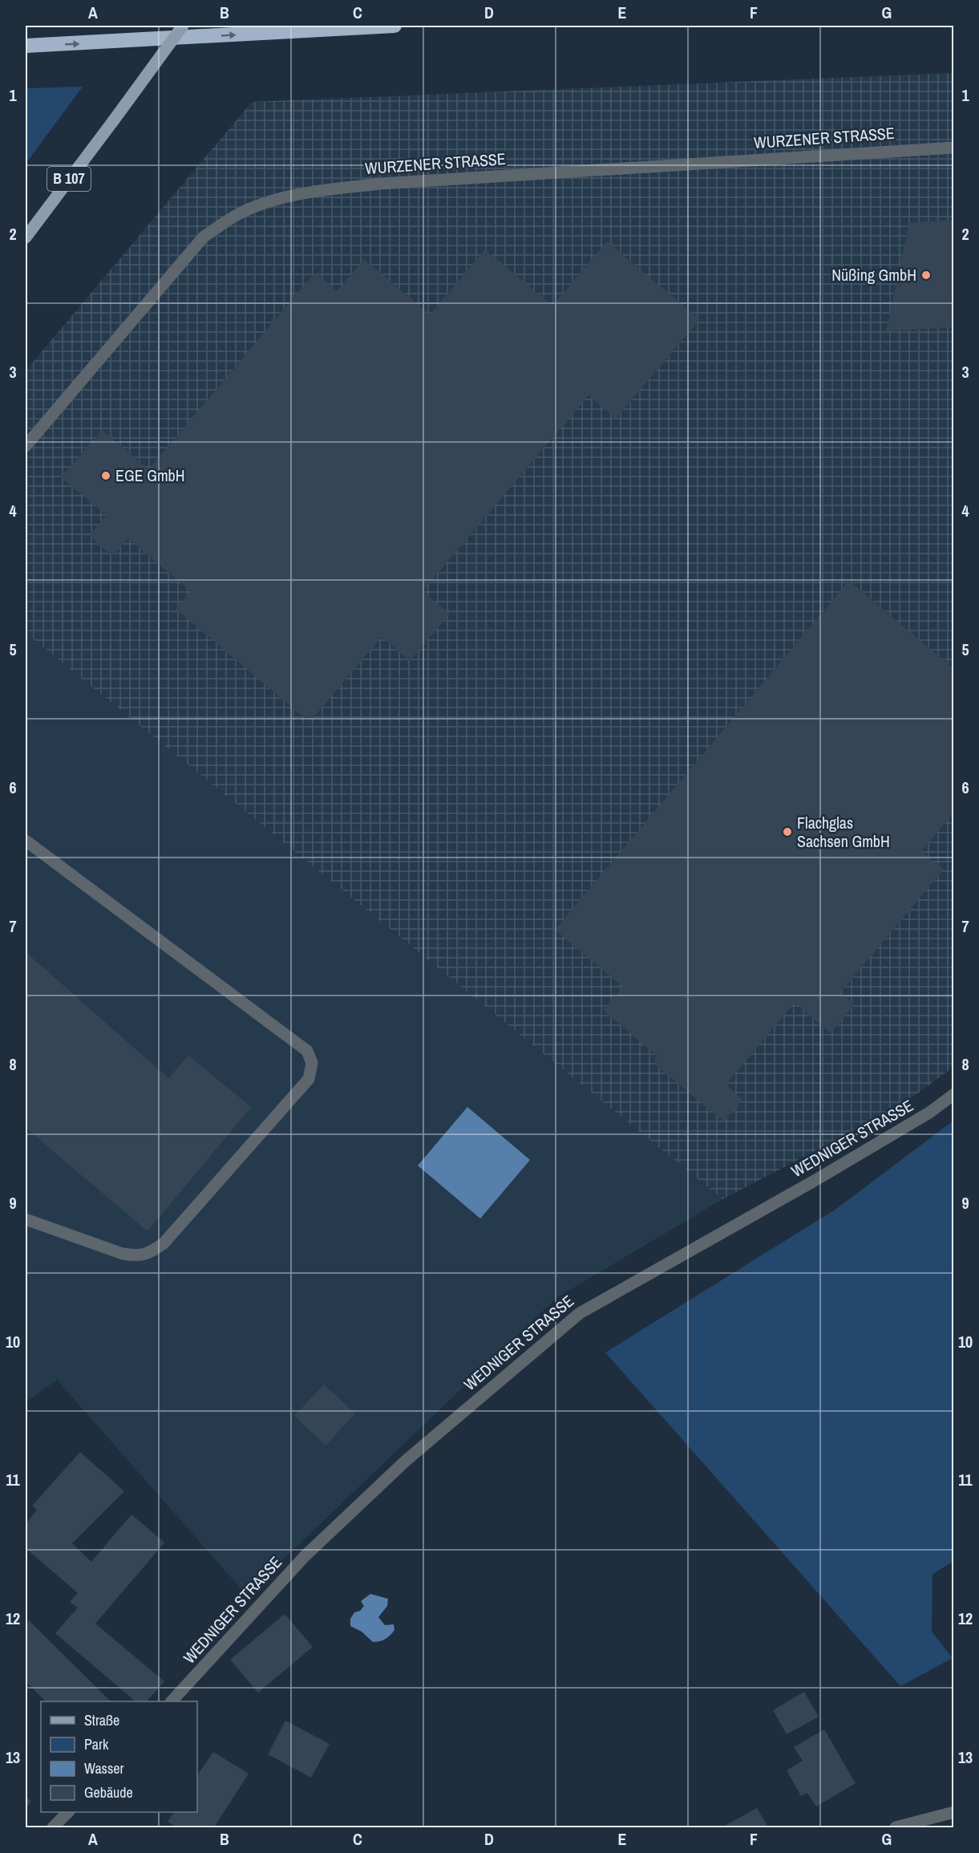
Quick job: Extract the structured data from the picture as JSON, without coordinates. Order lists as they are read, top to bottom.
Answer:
{
  "streets": {
    "main road": ["B 107"],
    "street": ["WURZENER STRASSE", "WEDNIGER STRASSE"]
  },
  "places": ["Nüßing GmbH", "EGE GmbH", "Flachglas Sachsen GmbH"],
  "legend": [
    "Straße",
    "Park",
    "Wasser",
    "Gebäude"
  ],
  "grid": {
    "columns": [
      "A",
      "B",
      "C",
      "D",
      "E",
      "F",
      "G"
    ],
    "rows": [
      "1",
      "2",
      "3",
      "4",
      "5",
      "6",
      "7",
      "8",
      "9",
      "10",
      "11",
      "12",
      "13"
    ]
  }
}
